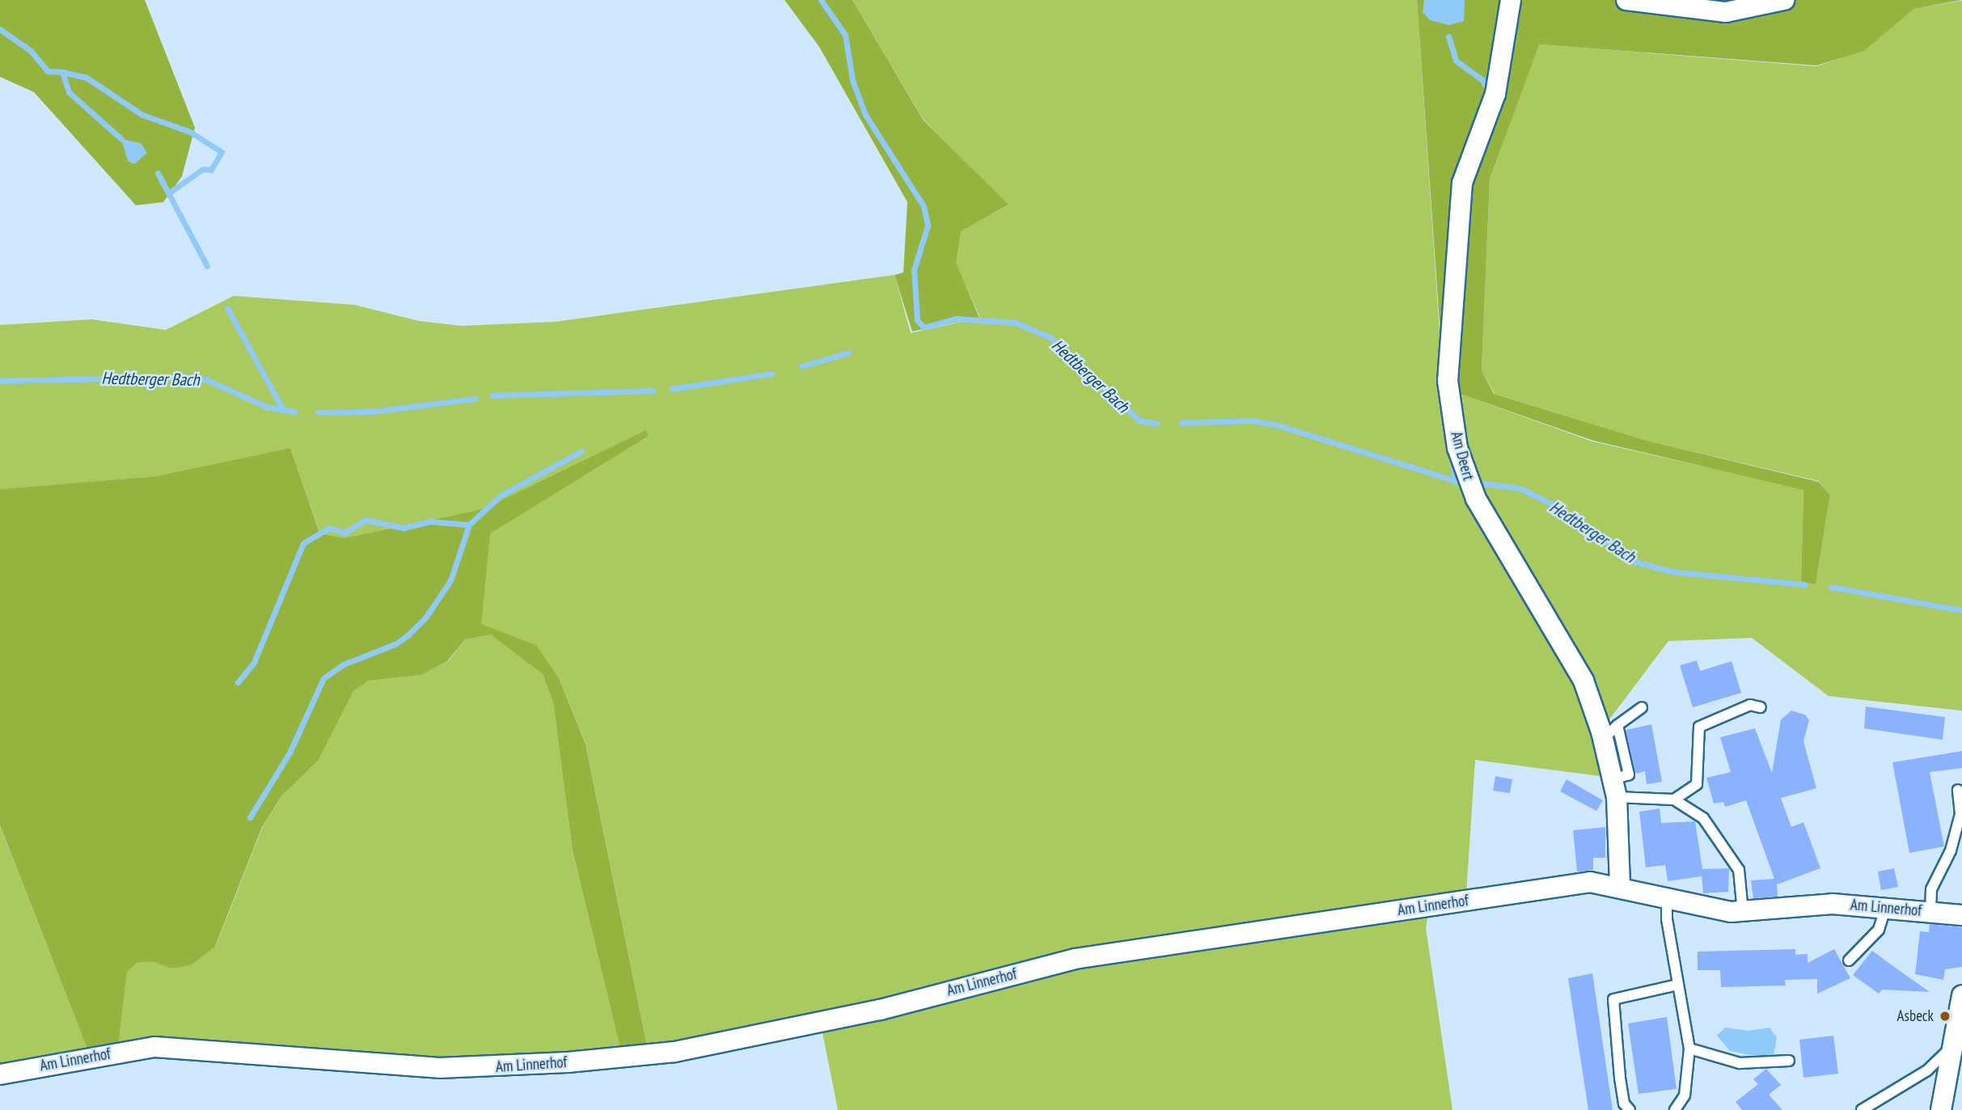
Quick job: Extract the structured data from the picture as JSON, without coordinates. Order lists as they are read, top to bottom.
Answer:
{
  "streets": {
    "street": ["Am Deert", "Am Linnerhof"]
  },
  "crossings": [
    ["Am Deert", "Am Linnerhof"]
  ],
  "water": ["Hedtberger Bach"],
  "places": ["Asbeck"]
}
